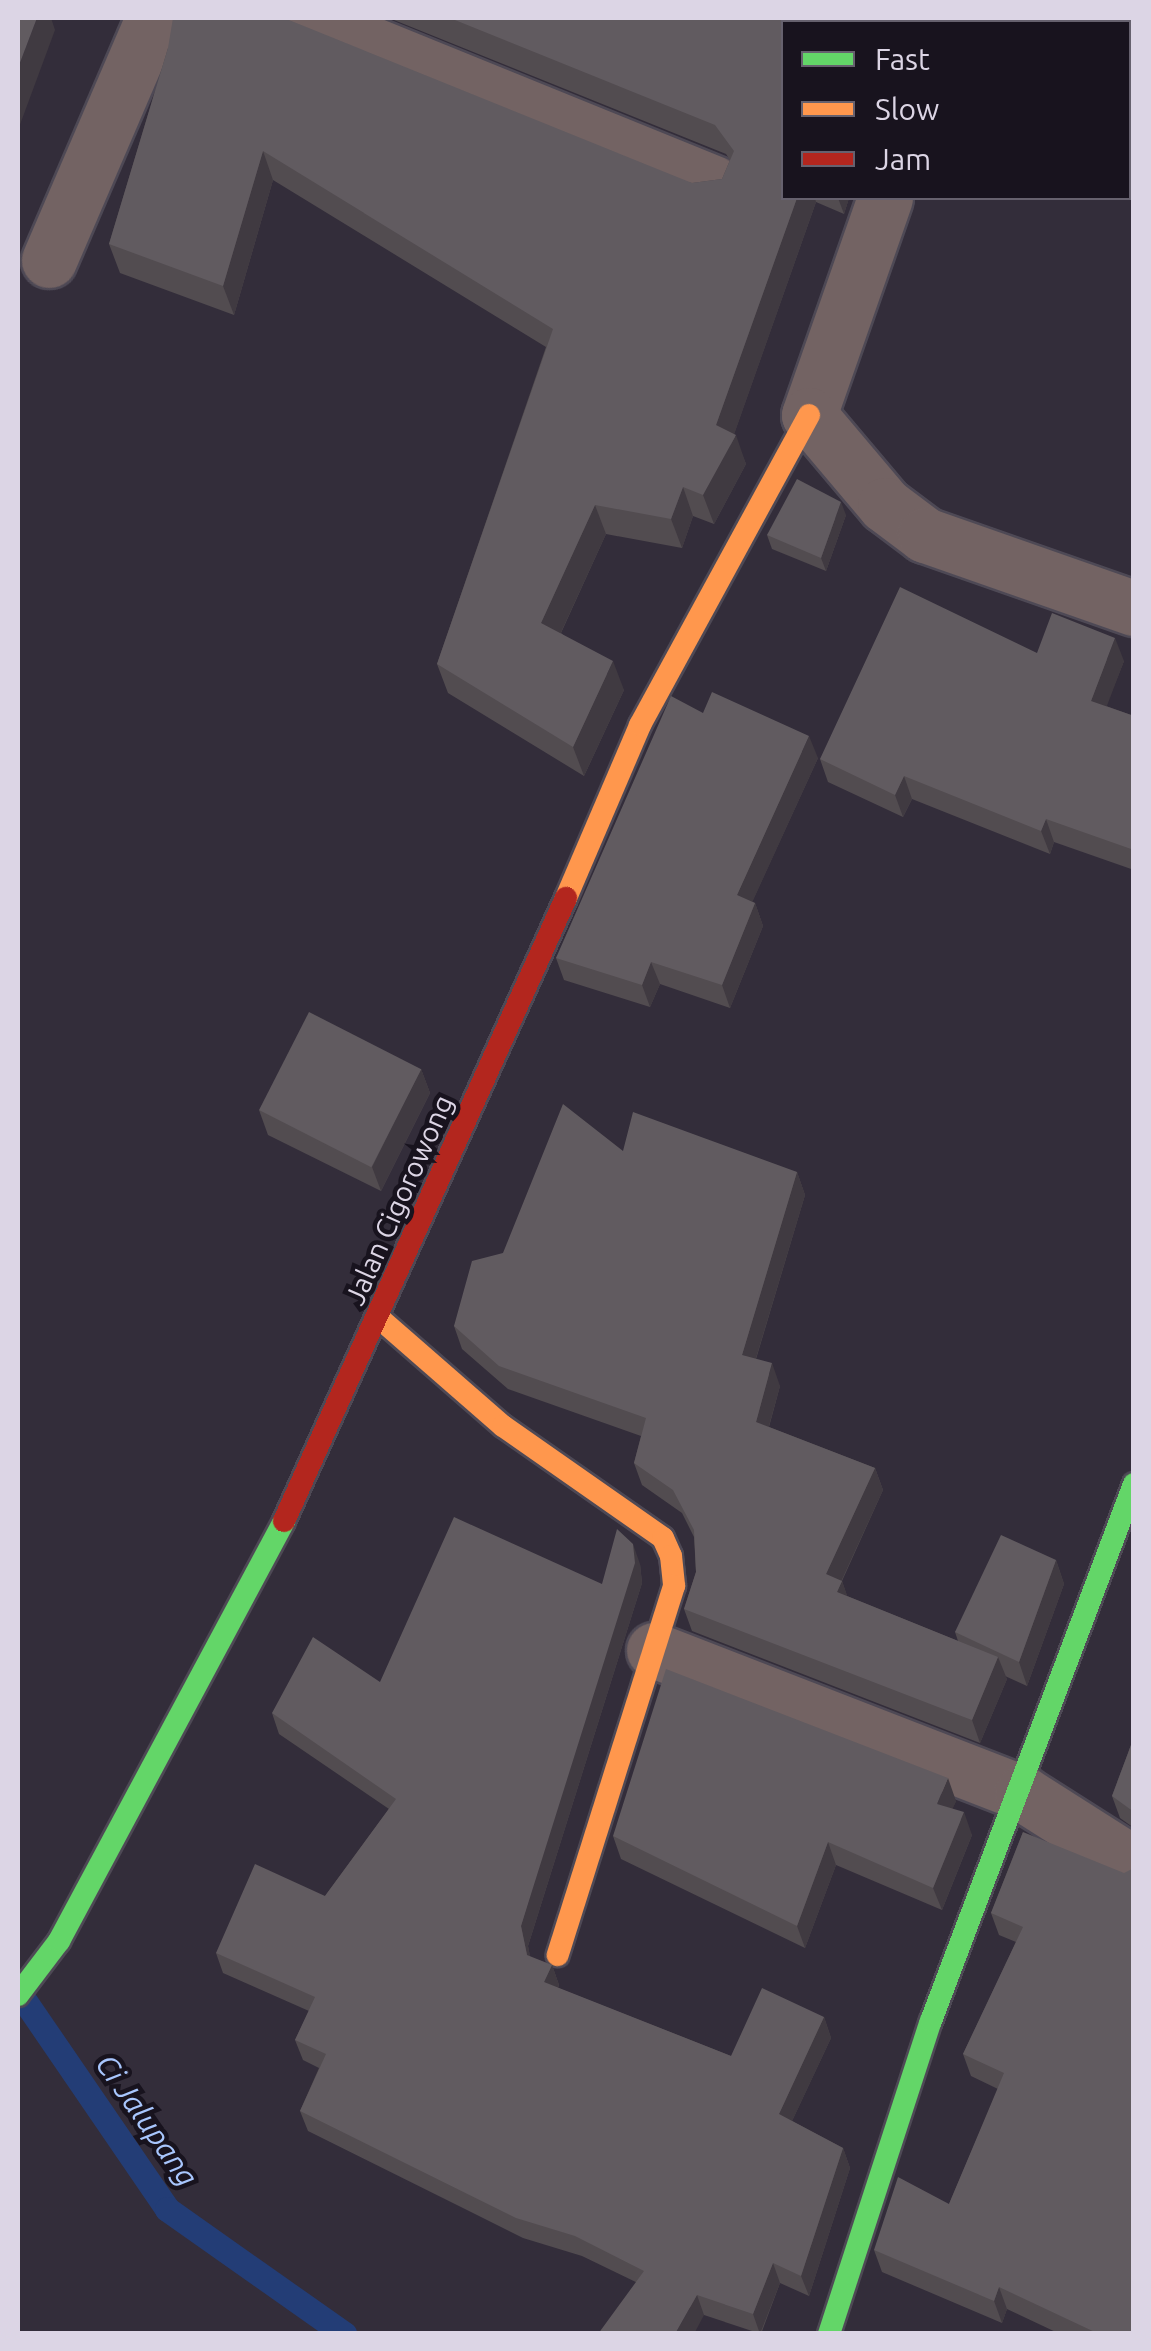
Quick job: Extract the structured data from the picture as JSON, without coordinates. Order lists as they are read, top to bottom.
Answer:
{
  "streets": {
    "street": ["Jalan Cigorowong"]
  },
  "water": ["Ci Jalupang"],
  "legend": ["Fast", "Slow", "Jam"]
}
